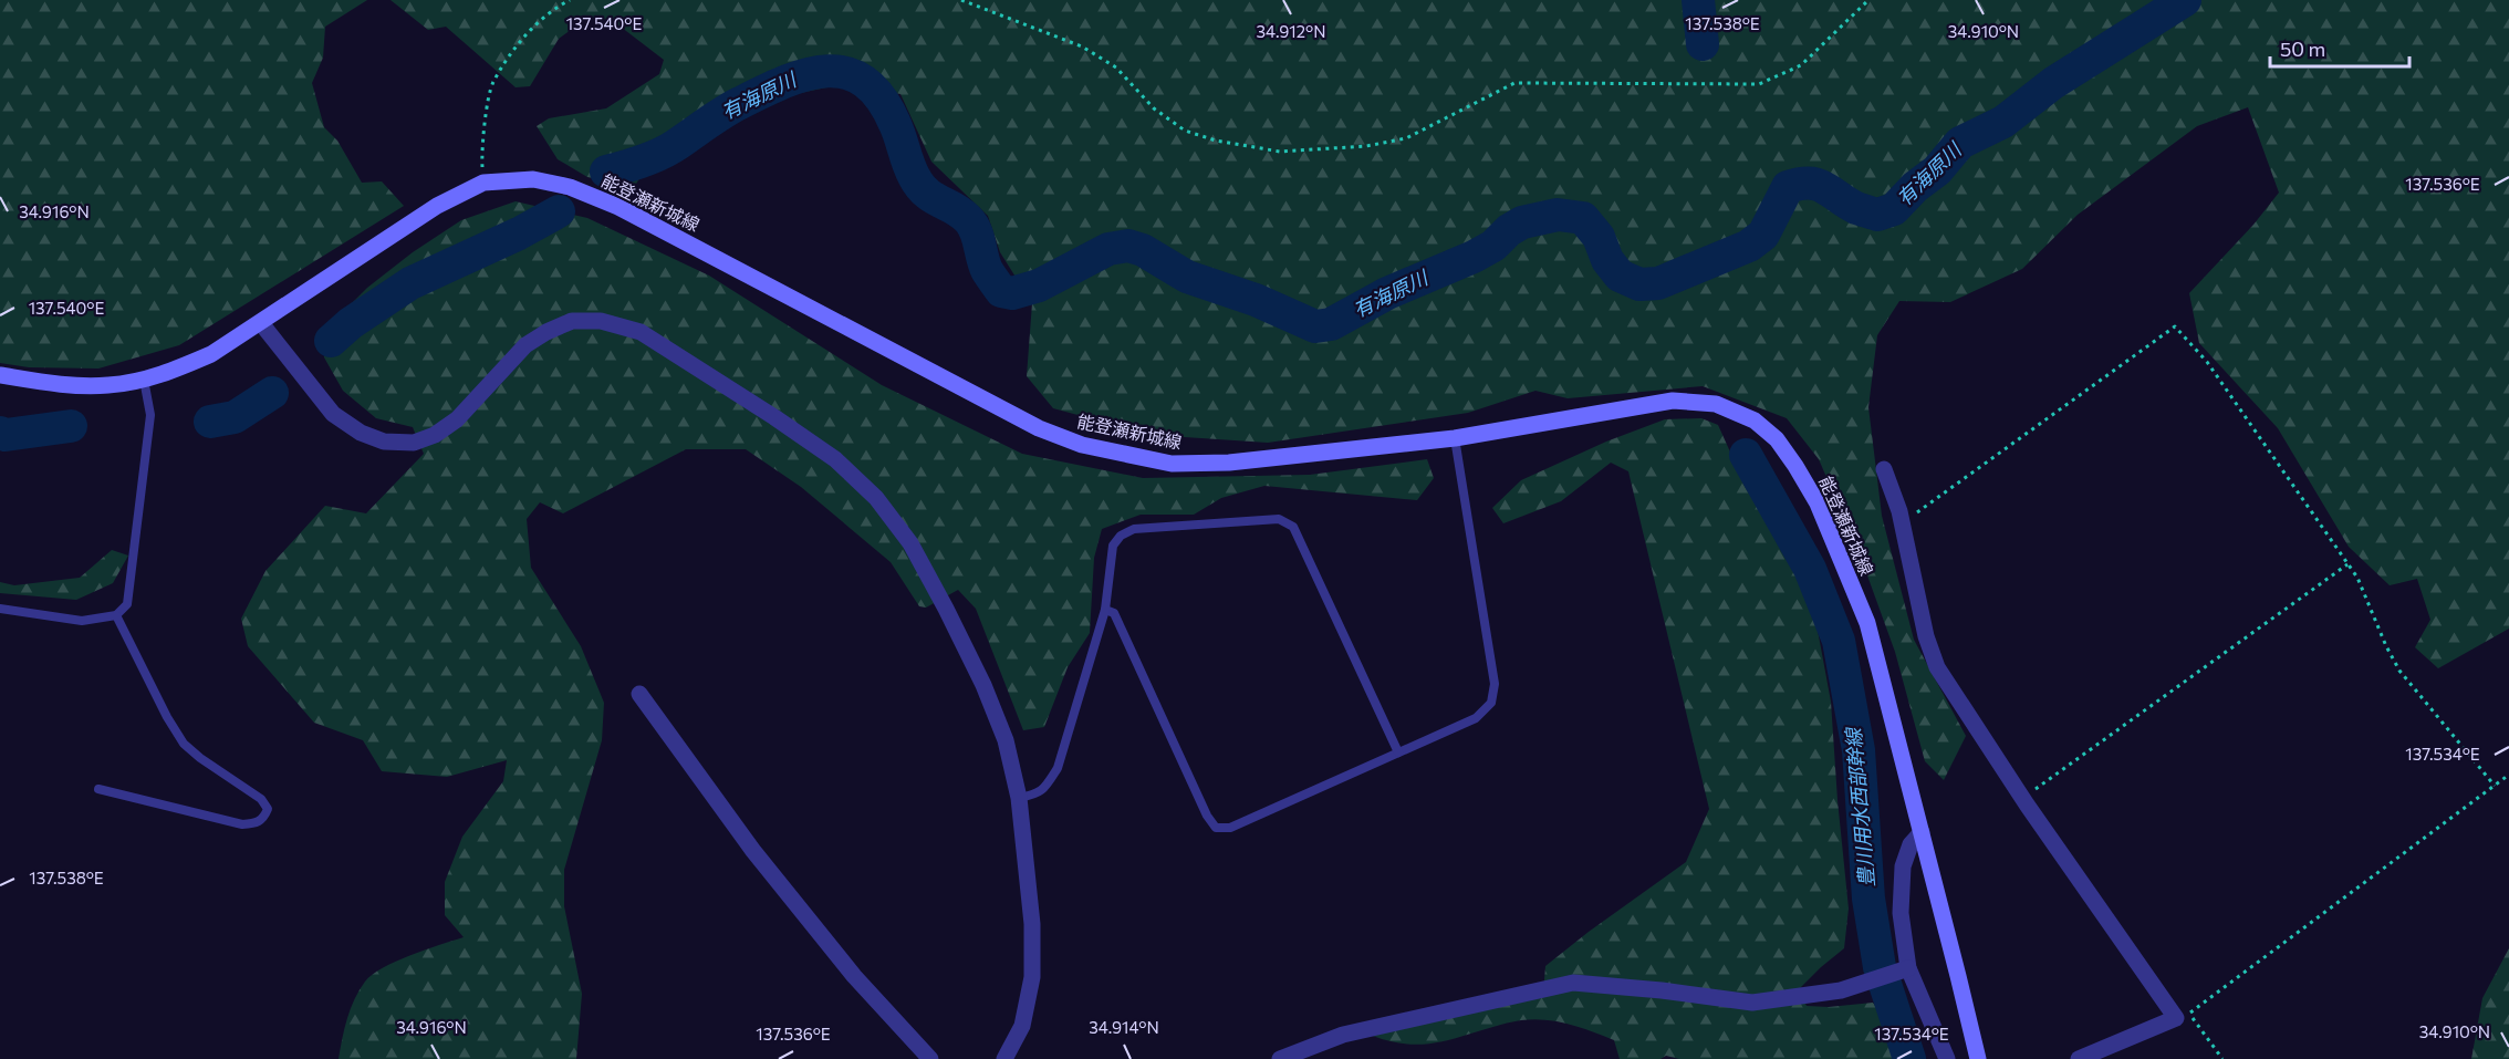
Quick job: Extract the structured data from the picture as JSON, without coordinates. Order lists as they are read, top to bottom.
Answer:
{
  "streets": {
    "main road": ["能登瀬新城線"]
  },
  "water": ["有海原川", "豊川用水西部幹線"],
  "scale_bar": "50 m",
  "coordinates": [
    "137.540°E",
    "137.538°E",
    "34.912°N",
    "34.910°N",
    "137.536°E",
    "34.916°N",
    "137.534°E",
    "34.914°N"
  ]
}
